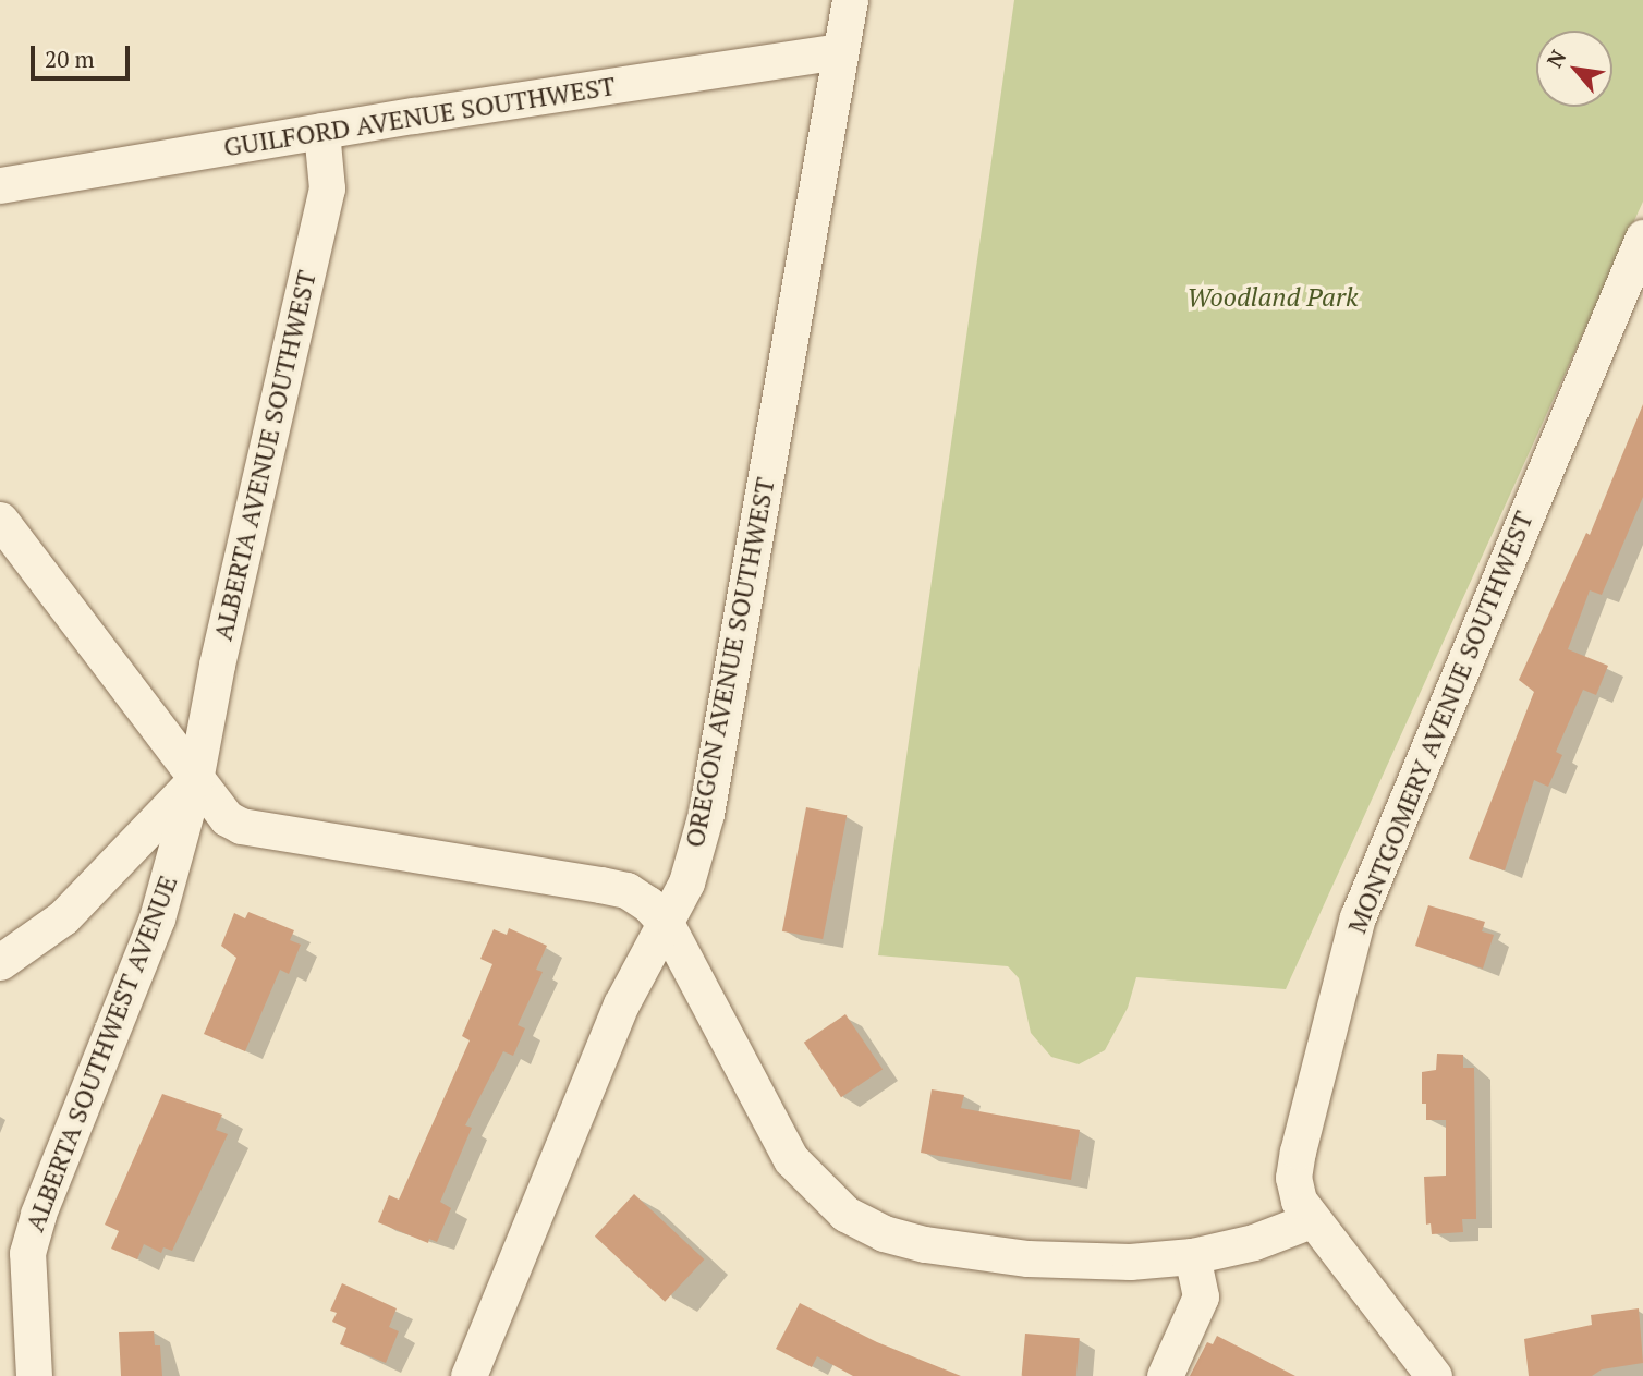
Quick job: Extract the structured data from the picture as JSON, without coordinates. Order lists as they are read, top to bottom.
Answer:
{
  "streets": {
    "street": [
      "GUILFORD AVENUE SOUTHWEST",
      "ALBERTA AVENUE SOUTHWEST",
      "OREGON AVENUE SOUTHWEST",
      "MONTGOMERY AVENUE SOUTHWEST",
      "ALBERTA SOUTHWEST AVENUE"
    ]
  },
  "crossings": [
    ["GUILFORD AVENUE SOUTHWEST", "ALBERTA AVENUE SOUTHWEST"],
    ["GUILFORD AVENUE SOUTHWEST", "OREGON AVENUE SOUTHWEST"],
    ["ALBERTA AVENUE SOUTHWEST", "ALBERTA SOUTHWEST AVENUE"]
  ],
  "parks": ["Woodland Park"],
  "scale_bar": "20 m",
  "north": "top left"
}
